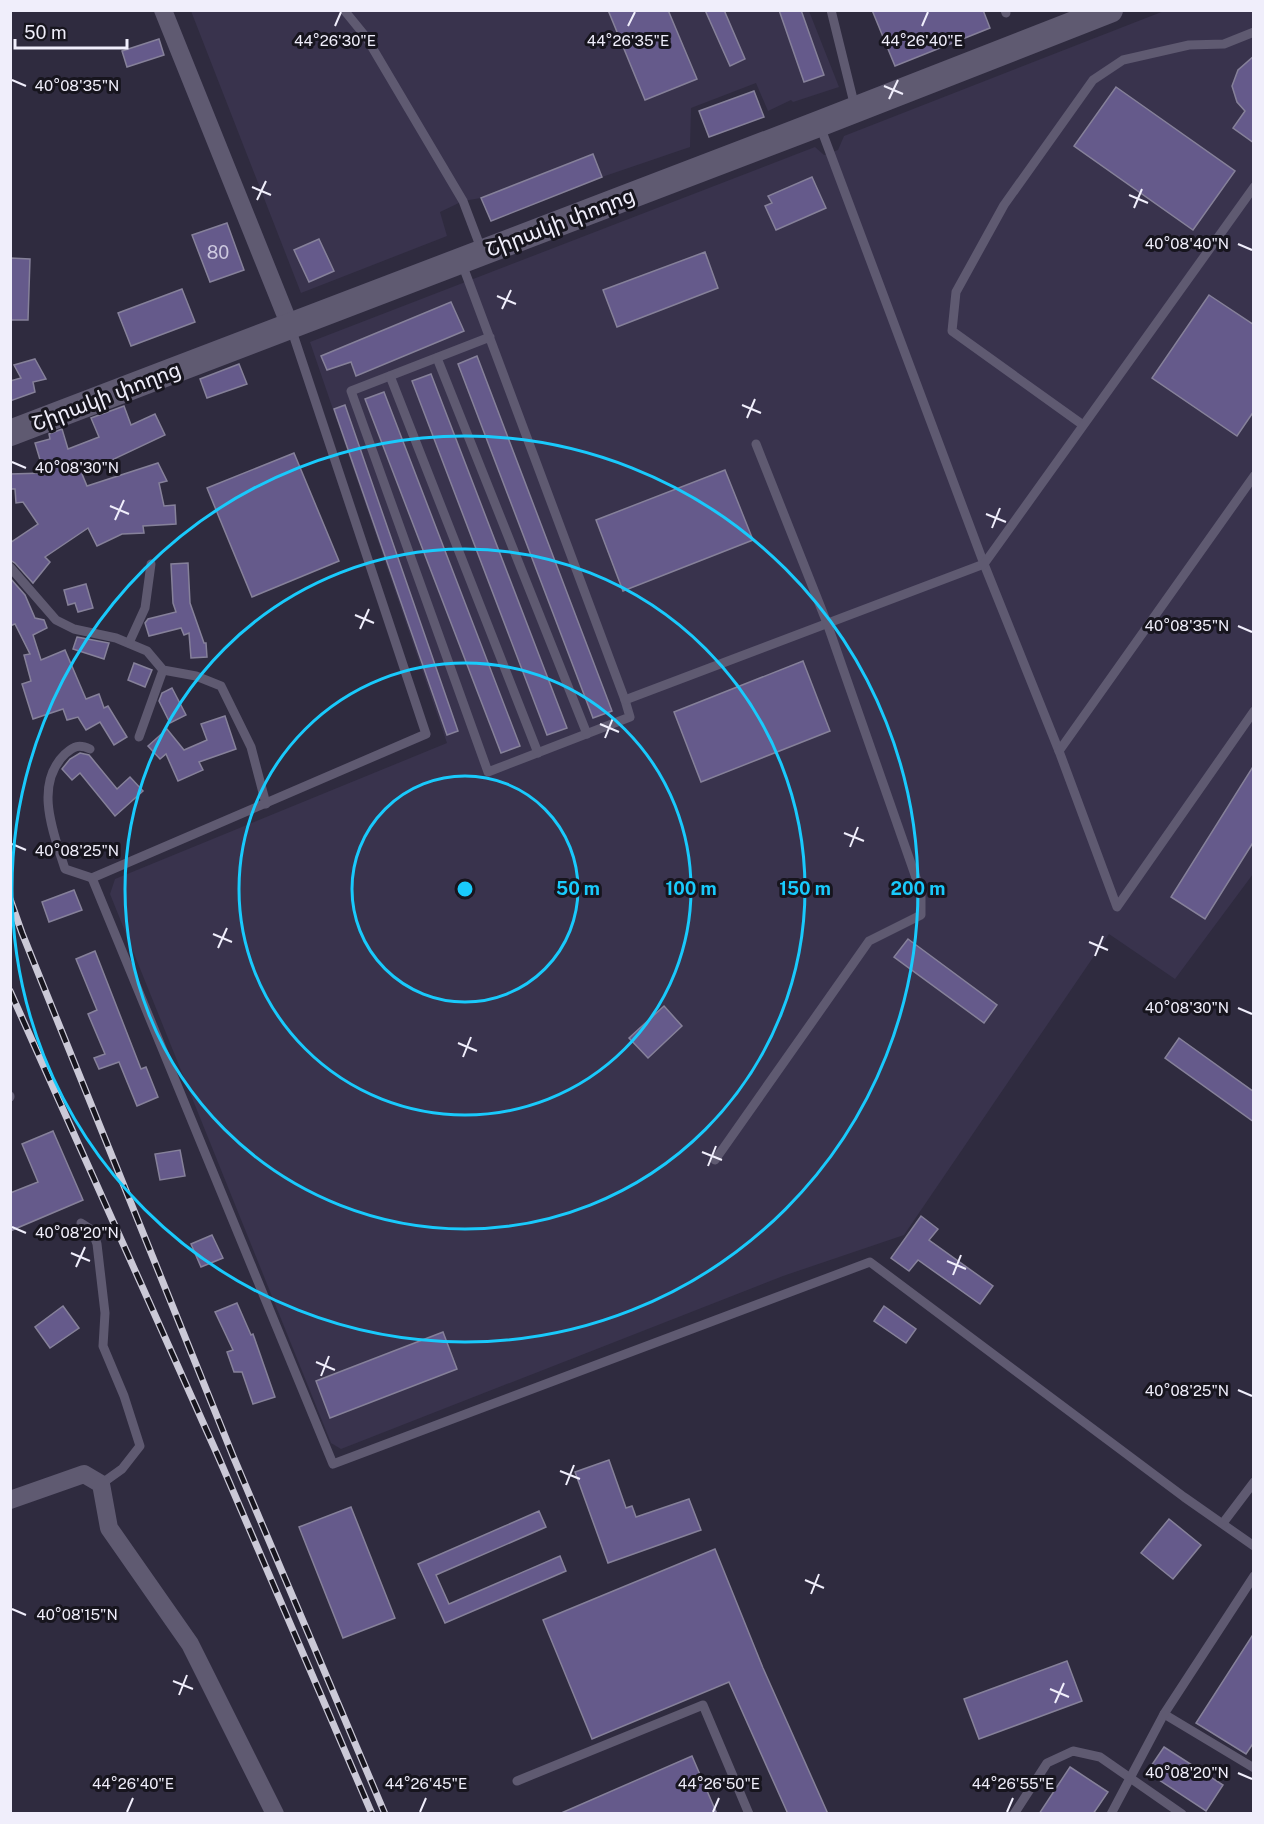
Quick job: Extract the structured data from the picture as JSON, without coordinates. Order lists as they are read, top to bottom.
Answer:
{
  "streets": {
    "main road": ["Շիրակի փողոց"]
  },
  "house_numbers": ["80"],
  "scale_bar": "50 m",
  "coordinates": [
    "44°26'30\"E",
    "44°26'35\"E",
    "44°26'40\"E",
    "40°08'35\"N",
    "40°08'40\"N",
    "40°08'30\"N",
    "40°08'25\"N",
    "40°08'20\"N",
    "40°08'15\"N",
    "44°26'45\"E",
    "44°26'50\"E",
    "44°26'55\"E"
  ],
  "rings": [
    "50 m",
    "100 m",
    "150 m",
    "200 m"
  ]
}
